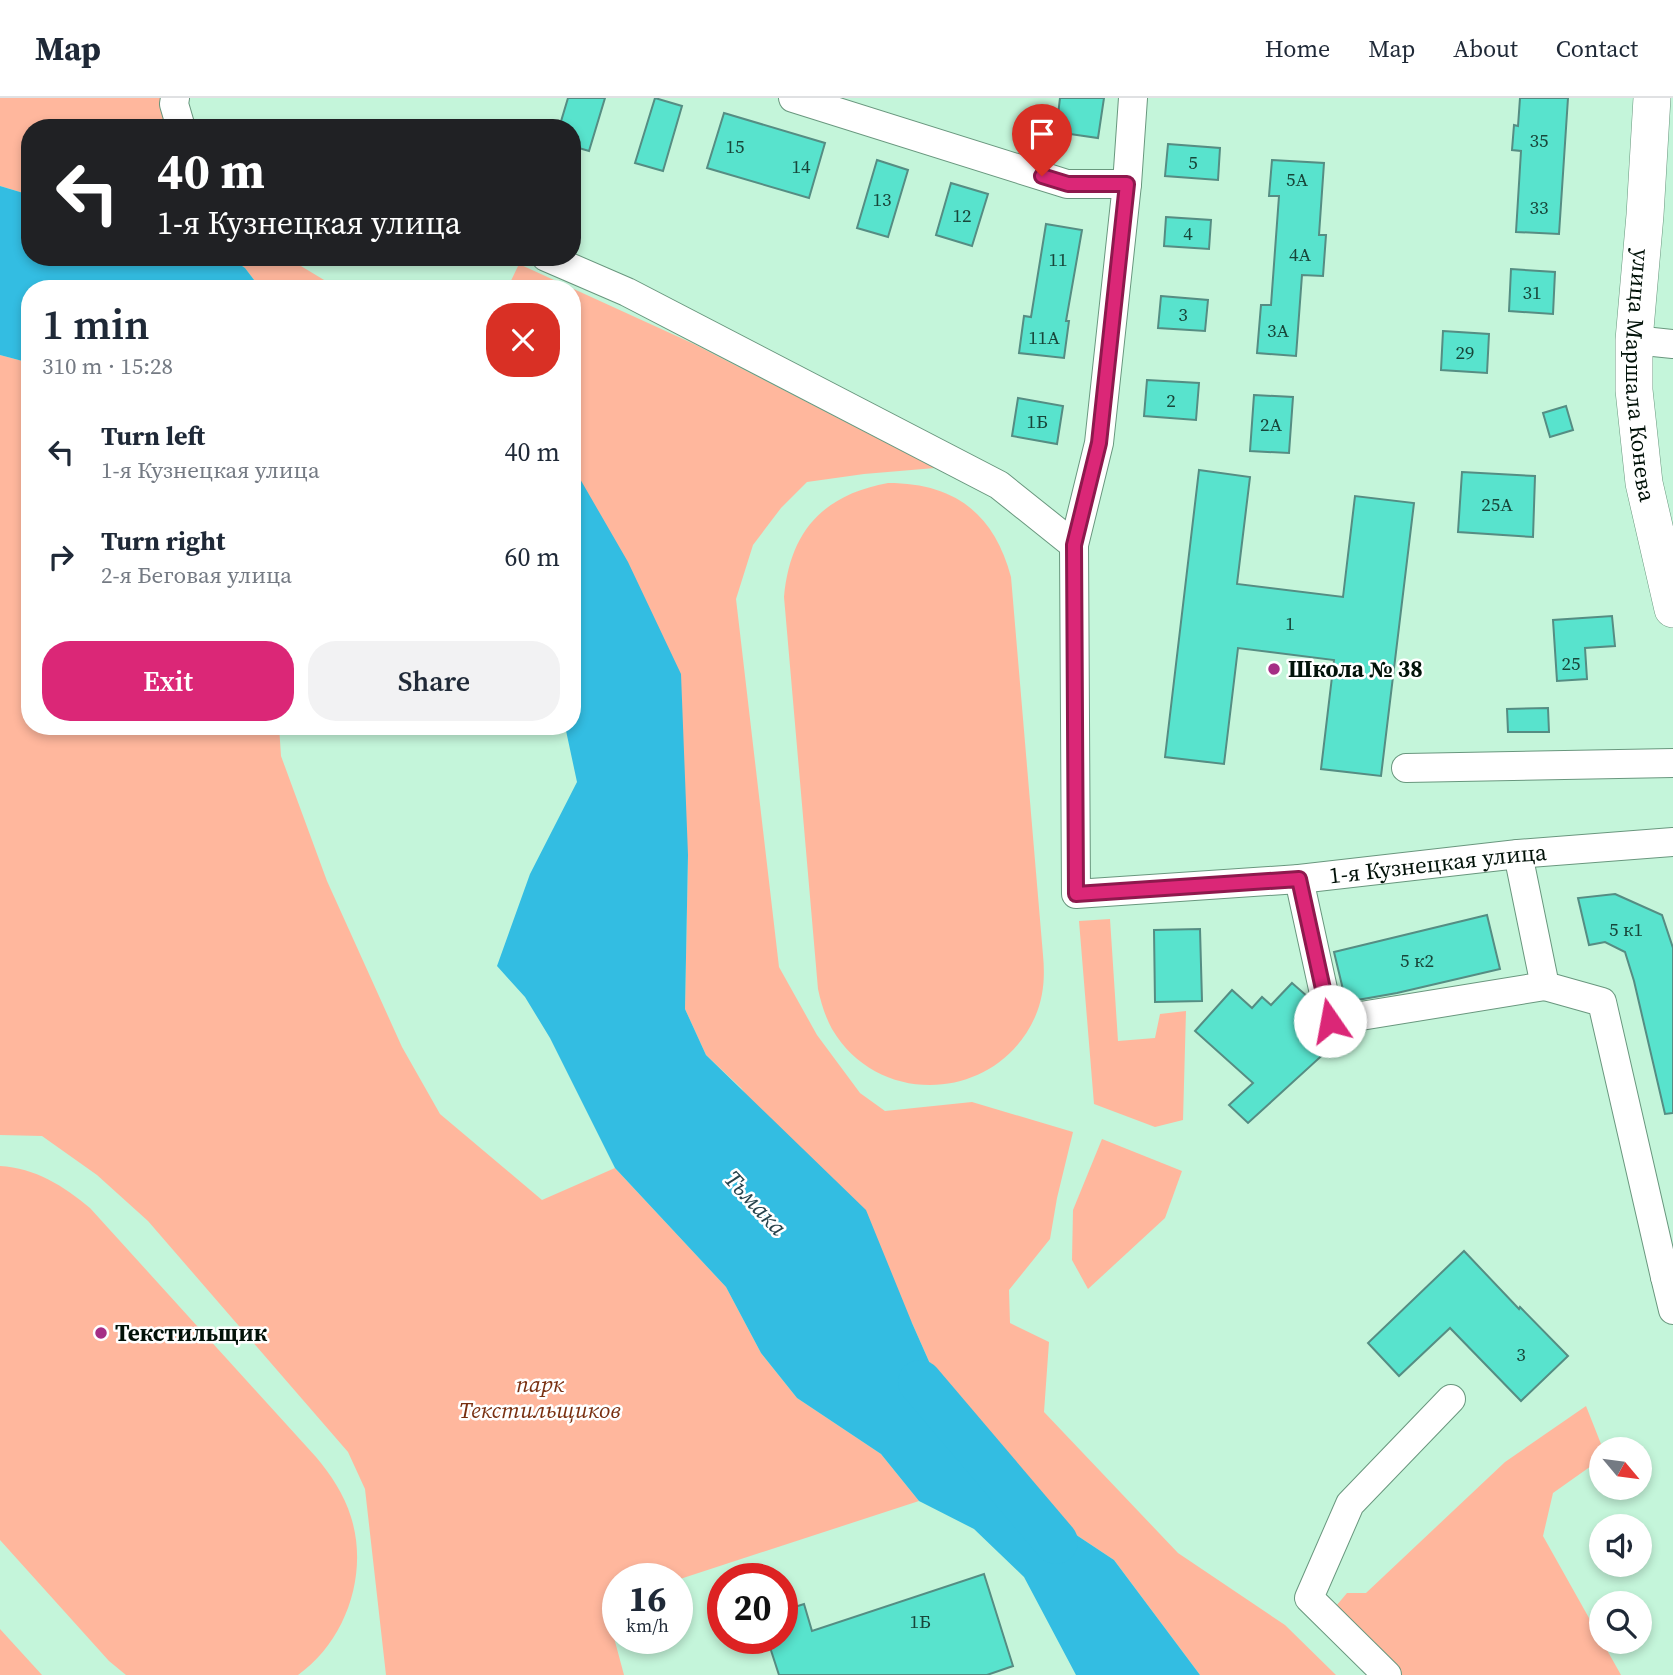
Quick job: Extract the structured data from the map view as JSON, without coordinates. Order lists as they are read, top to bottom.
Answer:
{
  "streets": {
    "main road": ["улица Маршала Конева"],
    "street": ["1-я Кузнецкая улица"]
  },
  "water": ["Тьмака"],
  "parks": ["парк Текстильщиков"],
  "places": ["Школа № 38", "Текстильщик"],
  "house_numbers": [
    "35",
    "15",
    "5",
    "14",
    "5А",
    "13",
    "33",
    "12",
    "4",
    "4А",
    "11",
    "31",
    "3",
    "3А",
    "11А",
    "29",
    "2",
    "1Б",
    "2А",
    "25А",
    "1",
    "25",
    "5 к1",
    "5 к2",
    "3",
    "1Б"
  ],
  "north": "bottom right",
  "page": {
    "header": "Map",
    "nav": [
      "Home",
      "Map",
      "About",
      "Contact"
    ],
    "turn": ["40 m", "1-я Кузнецкая улица"],
    "heading": ["1 min", "310 m · 15:28"],
    "list": [
      {
        "name": "Turn left",
        "note": "1-я Кузнецкая улица",
        "value": "40 m"
      },
      {
        "name": "Turn right",
        "note": "2-я Беговая улица",
        "value": "60 m"
      }
    ],
    "buttons": ["Exit", "Share"],
    "speed": "16 km/h",
    "limit": "20"
  }
}
